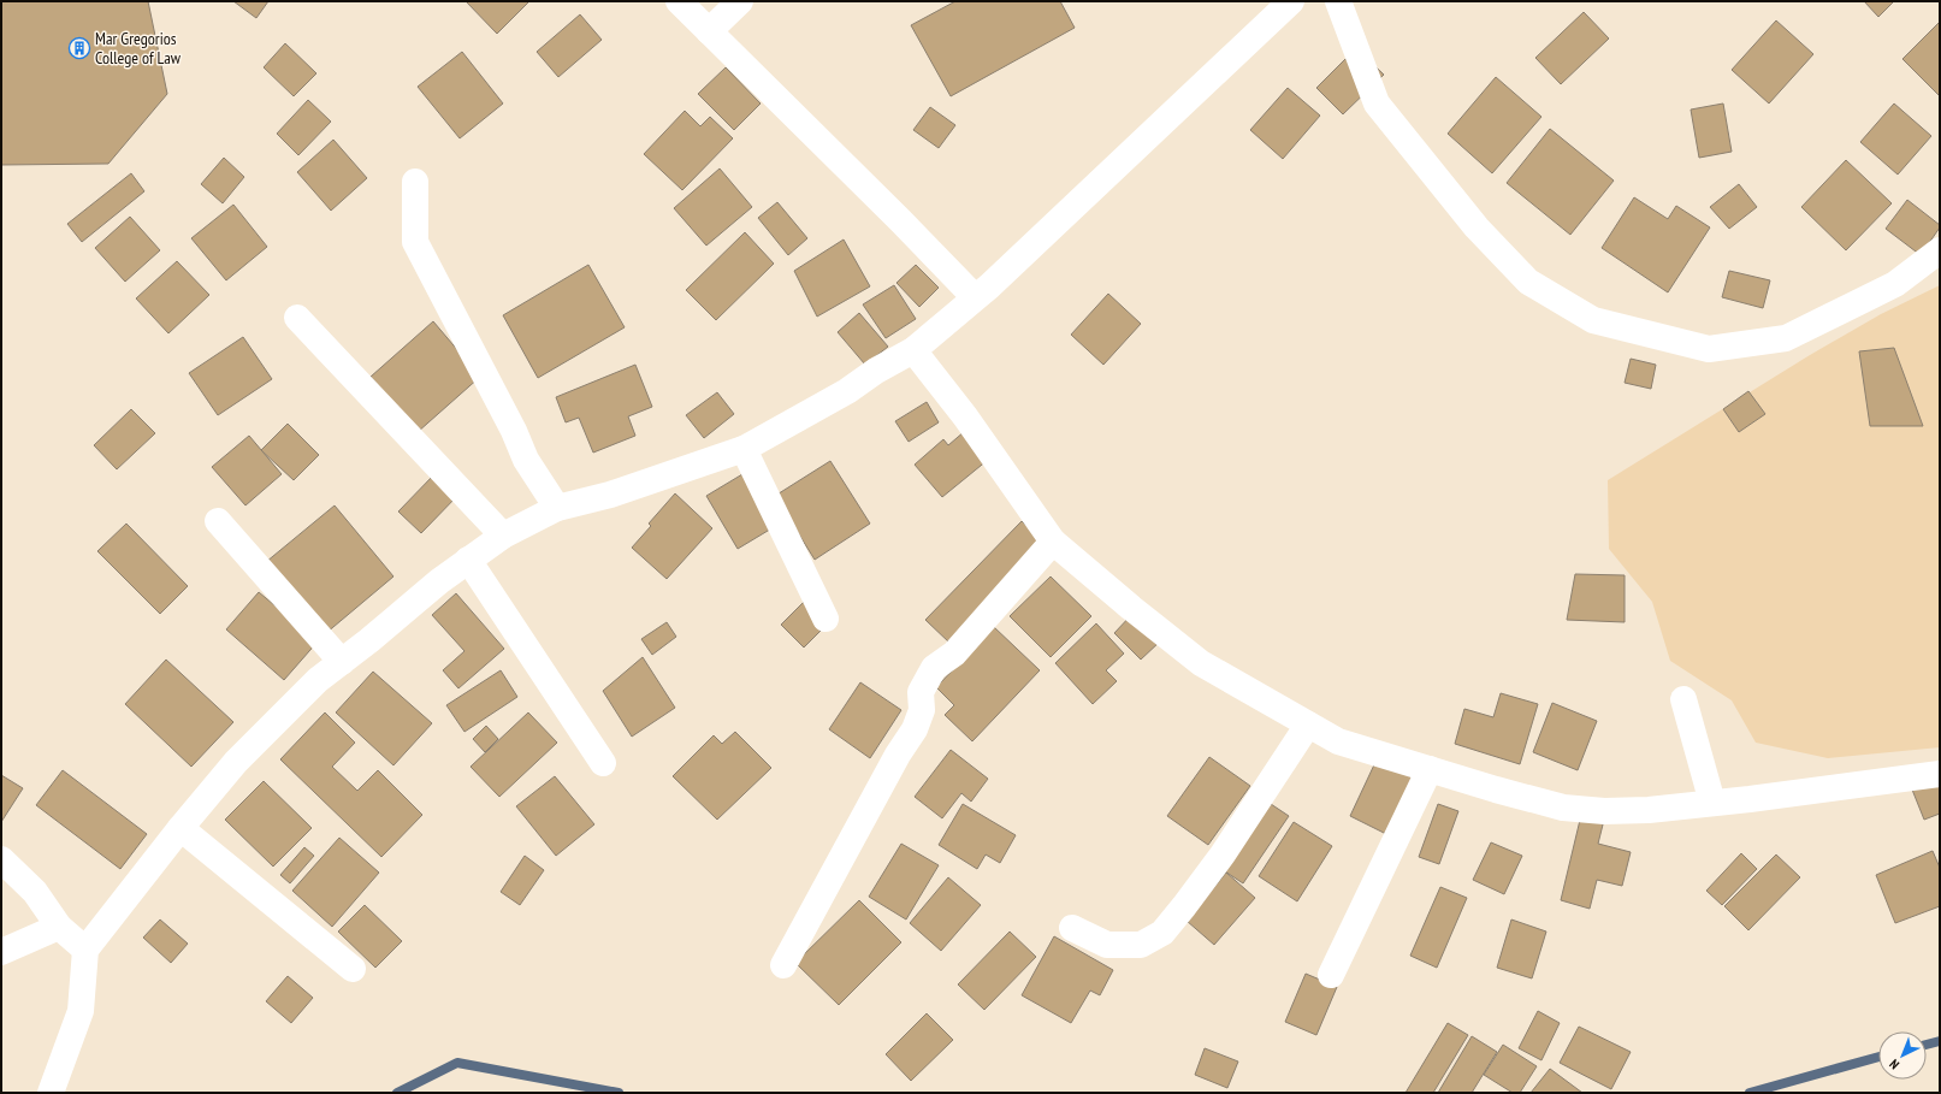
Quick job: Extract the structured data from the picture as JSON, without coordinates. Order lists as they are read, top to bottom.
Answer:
{
  "places": {
    "building": ["Mar Gregorios College of Law"]
  },
  "north": "bottom left"
}
